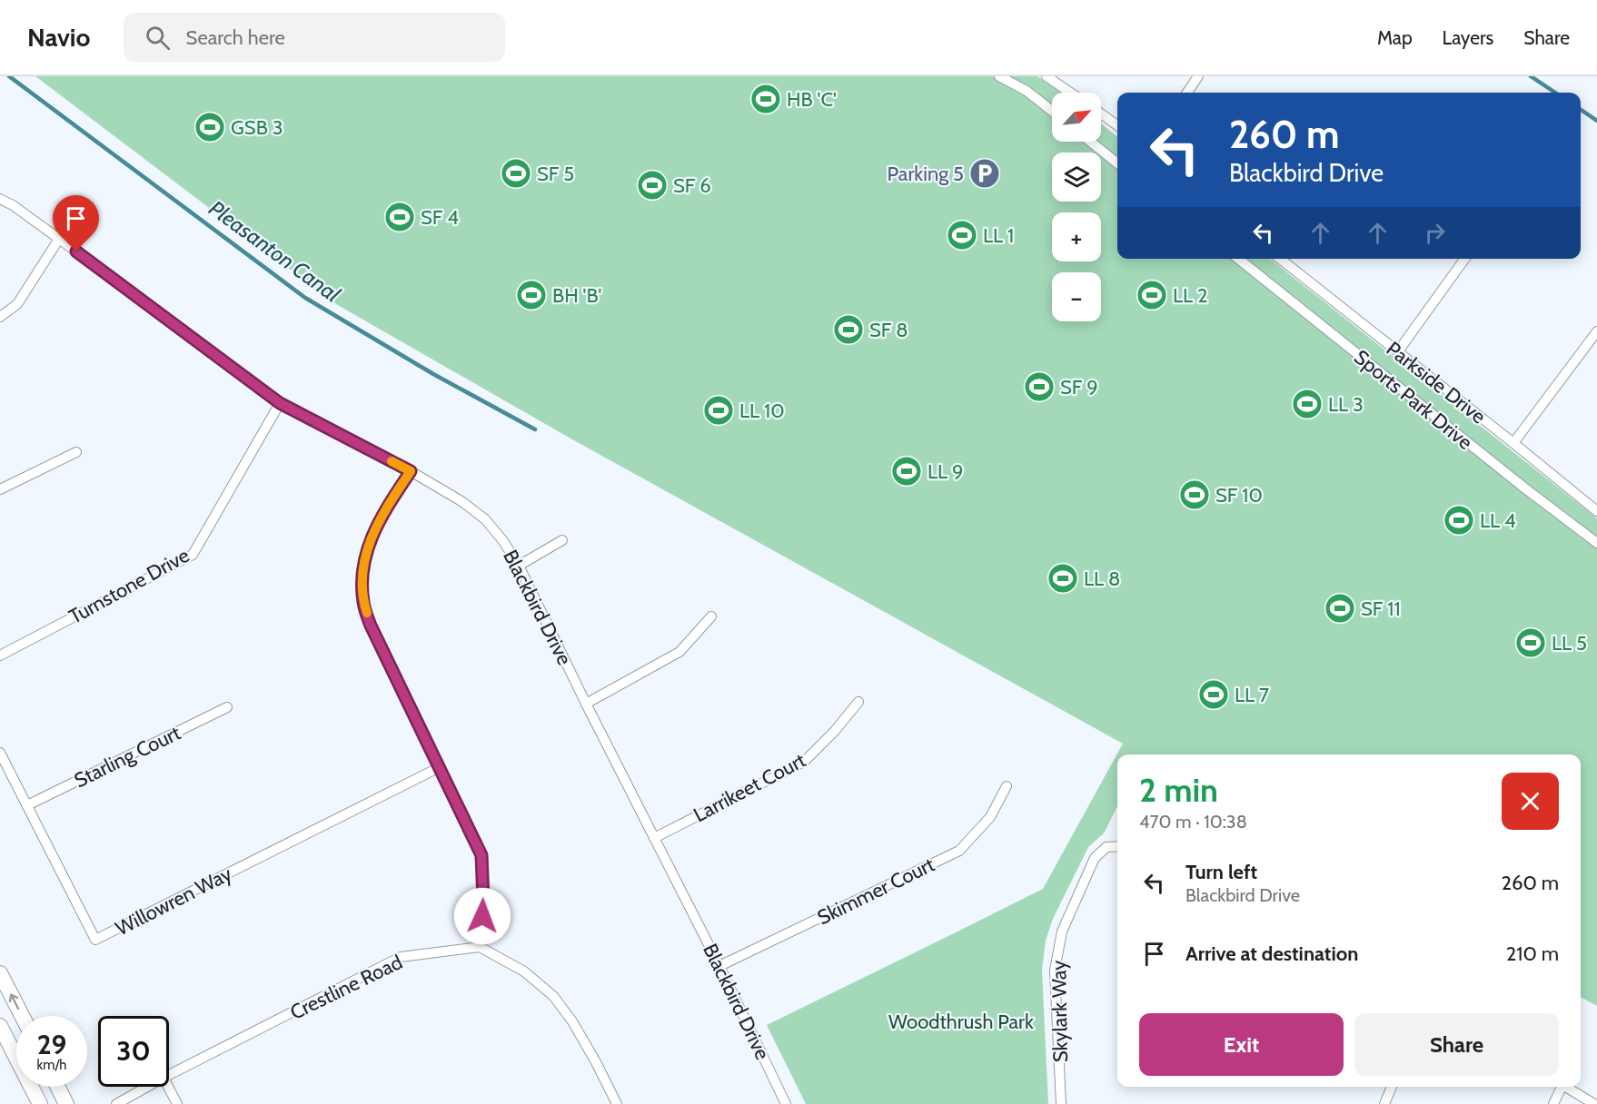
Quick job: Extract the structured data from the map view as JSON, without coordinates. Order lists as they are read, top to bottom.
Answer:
{
  "streets": {
    "street": [
      "Parkside Drive",
      "Sports Park Drive",
      "Turnstone Drive",
      "Blackbird Drive",
      "Starling Court",
      "Larrikeet Court",
      "Skimmer Court",
      "Willowren Way",
      "Crestline Road",
      "Skylark Way"
    ]
  },
  "crossings": [
    ["Turnstone Drive", "Blackbird Drive"],
    ["Blackbird Drive", "Larrikeet Court"],
    ["Blackbird Drive", "Skimmer Court"],
    ["Starling Court", "Willowren Way"]
  ],
  "water": ["Pleasanton Canal"],
  "parks": ["Woodthrush Park"],
  "places": {
    "sports": [
      "HB 'C'",
      "GSB 3",
      "SF 5",
      "SF 6",
      "SF 4",
      "LL 1",
      "BH 'B'",
      "LL 2",
      "SF 8",
      "SF 9",
      "LL 3",
      "LL 10",
      "LL 9",
      "SF 10",
      "LL 4",
      "LL 8",
      "SF 11",
      "LL 5",
      "LL 7"
    ],
    "parking": ["Parking 5"]
  },
  "north": "top right",
  "page": {
    "header": "Navio",
    "search": "Search here",
    "nav": ["Map", "Layers", "Share"],
    "map_buttons": ["+", "−"],
    "turn": ["260 m", "Blackbird Drive"],
    "heading": ["2 min", "470 m · 10:38"],
    "list": [
      {
        "name": "Turn left",
        "note": "Blackbird Drive",
        "value": "260 m"
      },
      {
        "name": "Arrive at destination",
        "value": "210 m"
      }
    ],
    "buttons": ["Exit", "Share"],
    "speed": "29 km/h",
    "limit": "30"
  }
}
